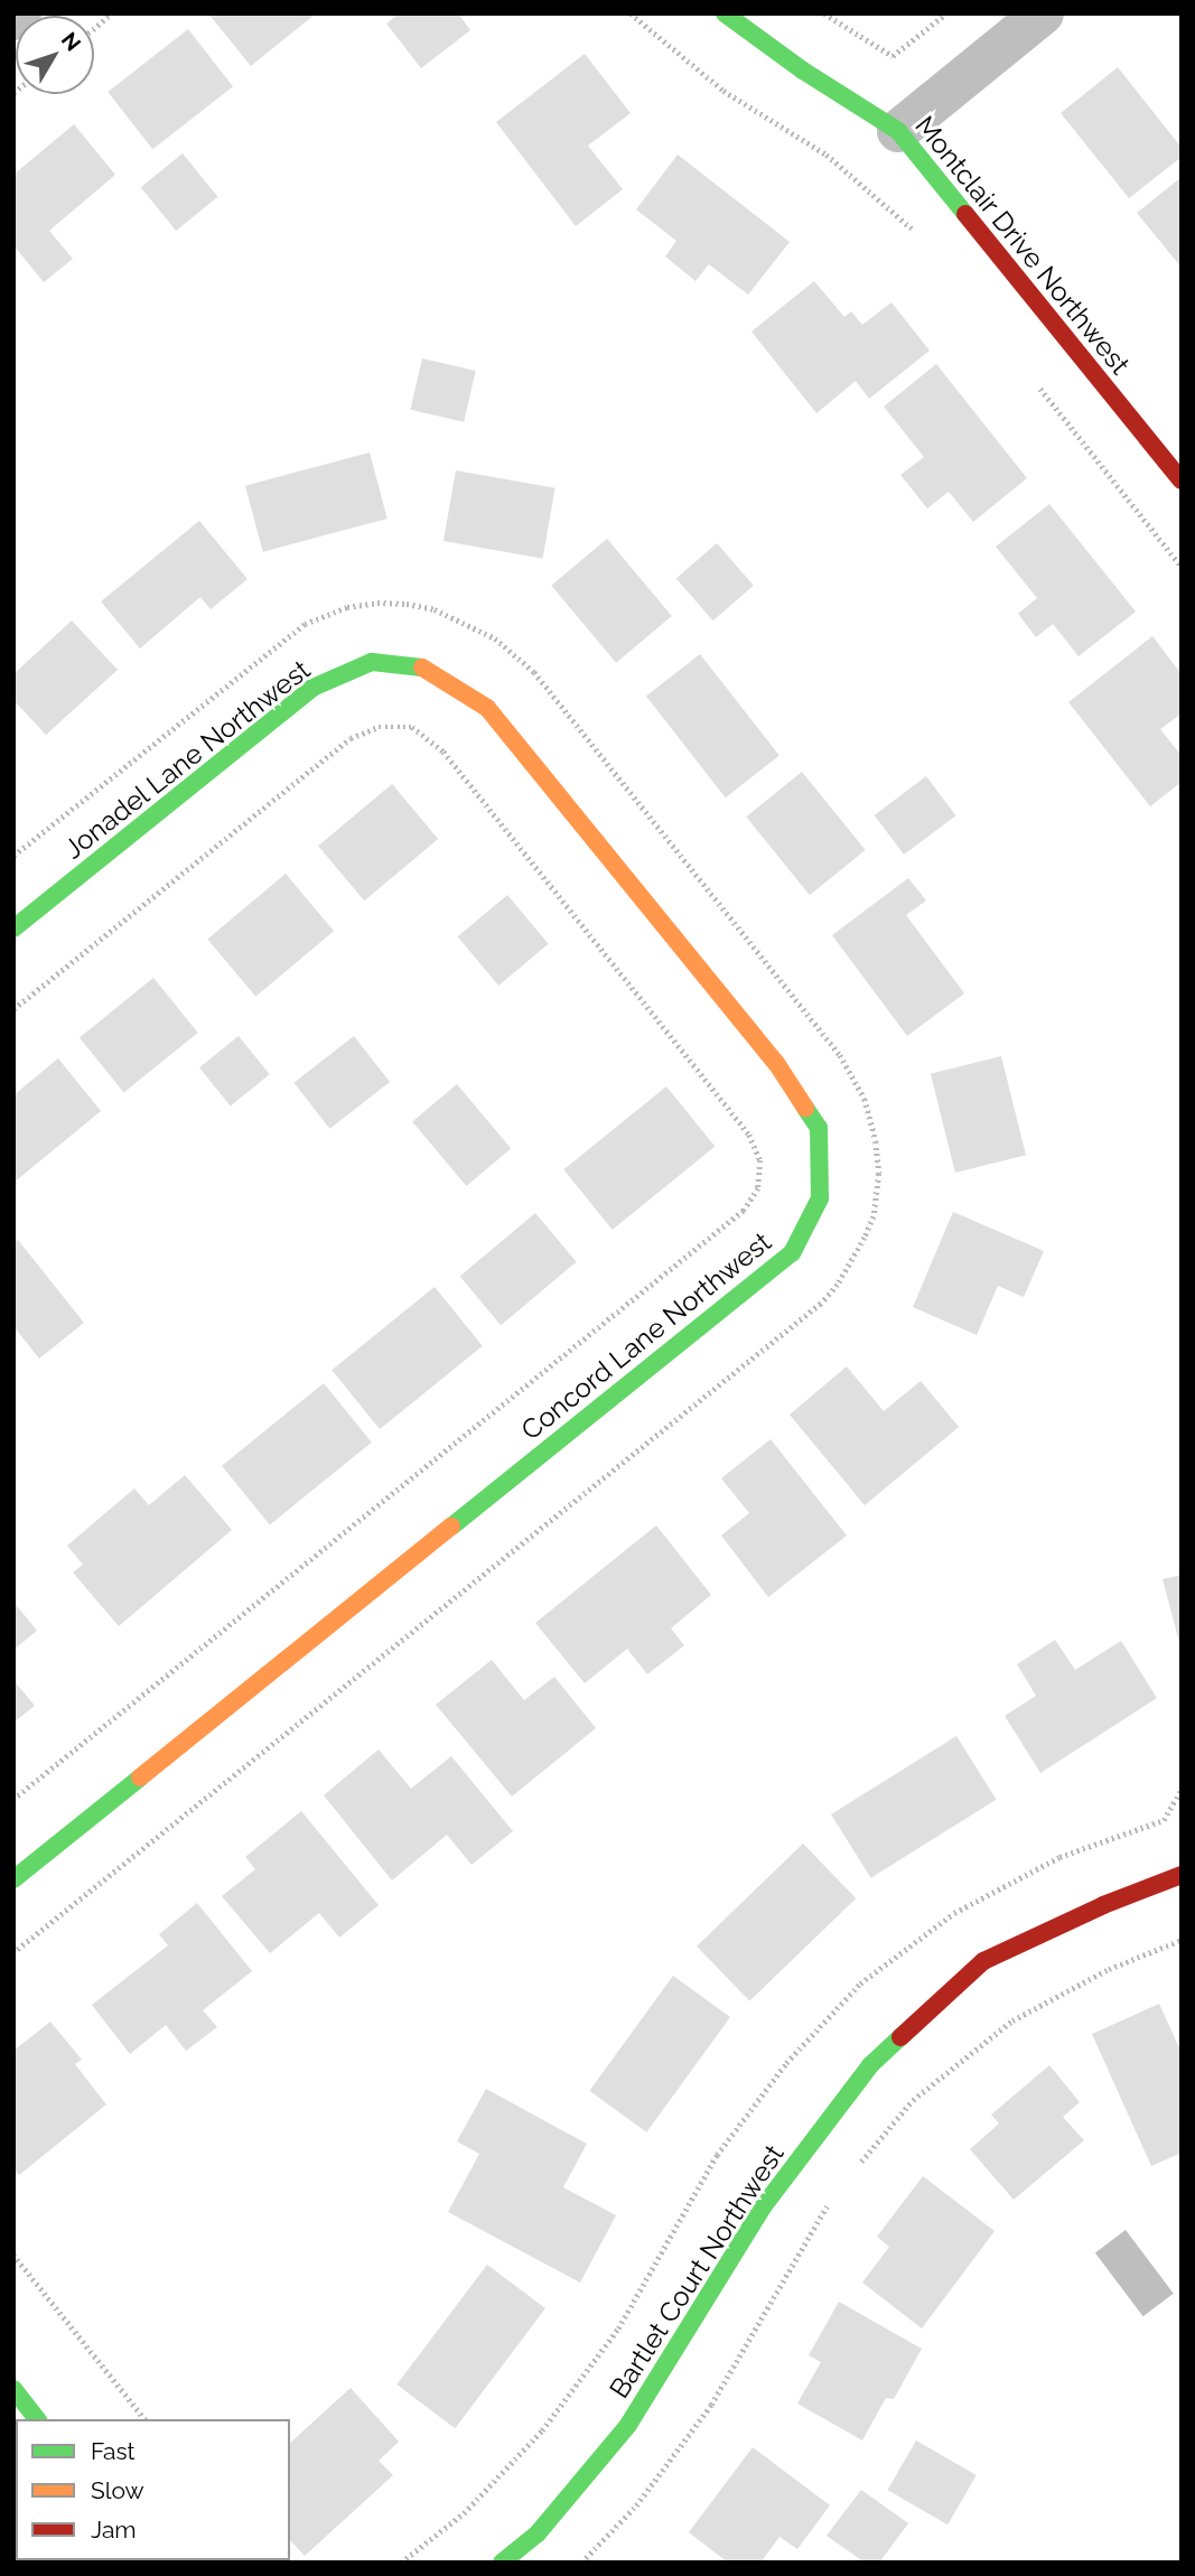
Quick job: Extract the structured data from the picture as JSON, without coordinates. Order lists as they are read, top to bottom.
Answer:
{
  "streets": {
    "street": [
      "Montclair Drive Northwest",
      "Jonadel Lane Northwest",
      "Concord Lane Northwest",
      "Bartlet Court Northwest"
    ]
  },
  "crossings": [
    ["Jonadel Lane Northwest", "Concord Lane Northwest"]
  ],
  "legend": ["Fast", "Slow", "Jam"],
  "north": "top right"
}
